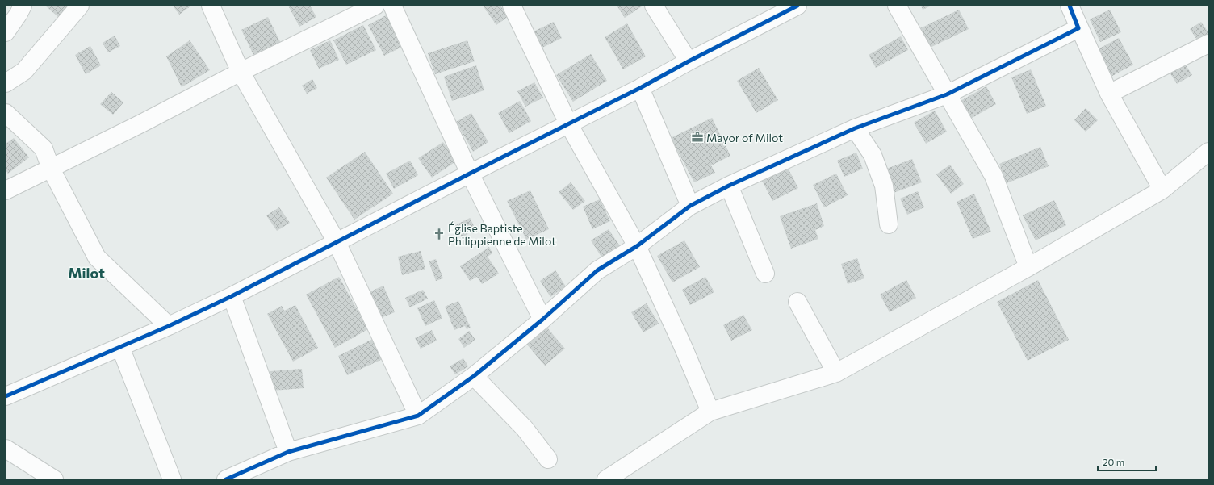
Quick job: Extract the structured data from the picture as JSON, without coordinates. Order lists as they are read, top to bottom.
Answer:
{
  "districts": ["Milot"],
  "places": {
    "office": ["Mayor of Milot"],
    "church": ["Église Baptiste Philippienne de Milot"]
  },
  "scale_bar": "20 m"
}
